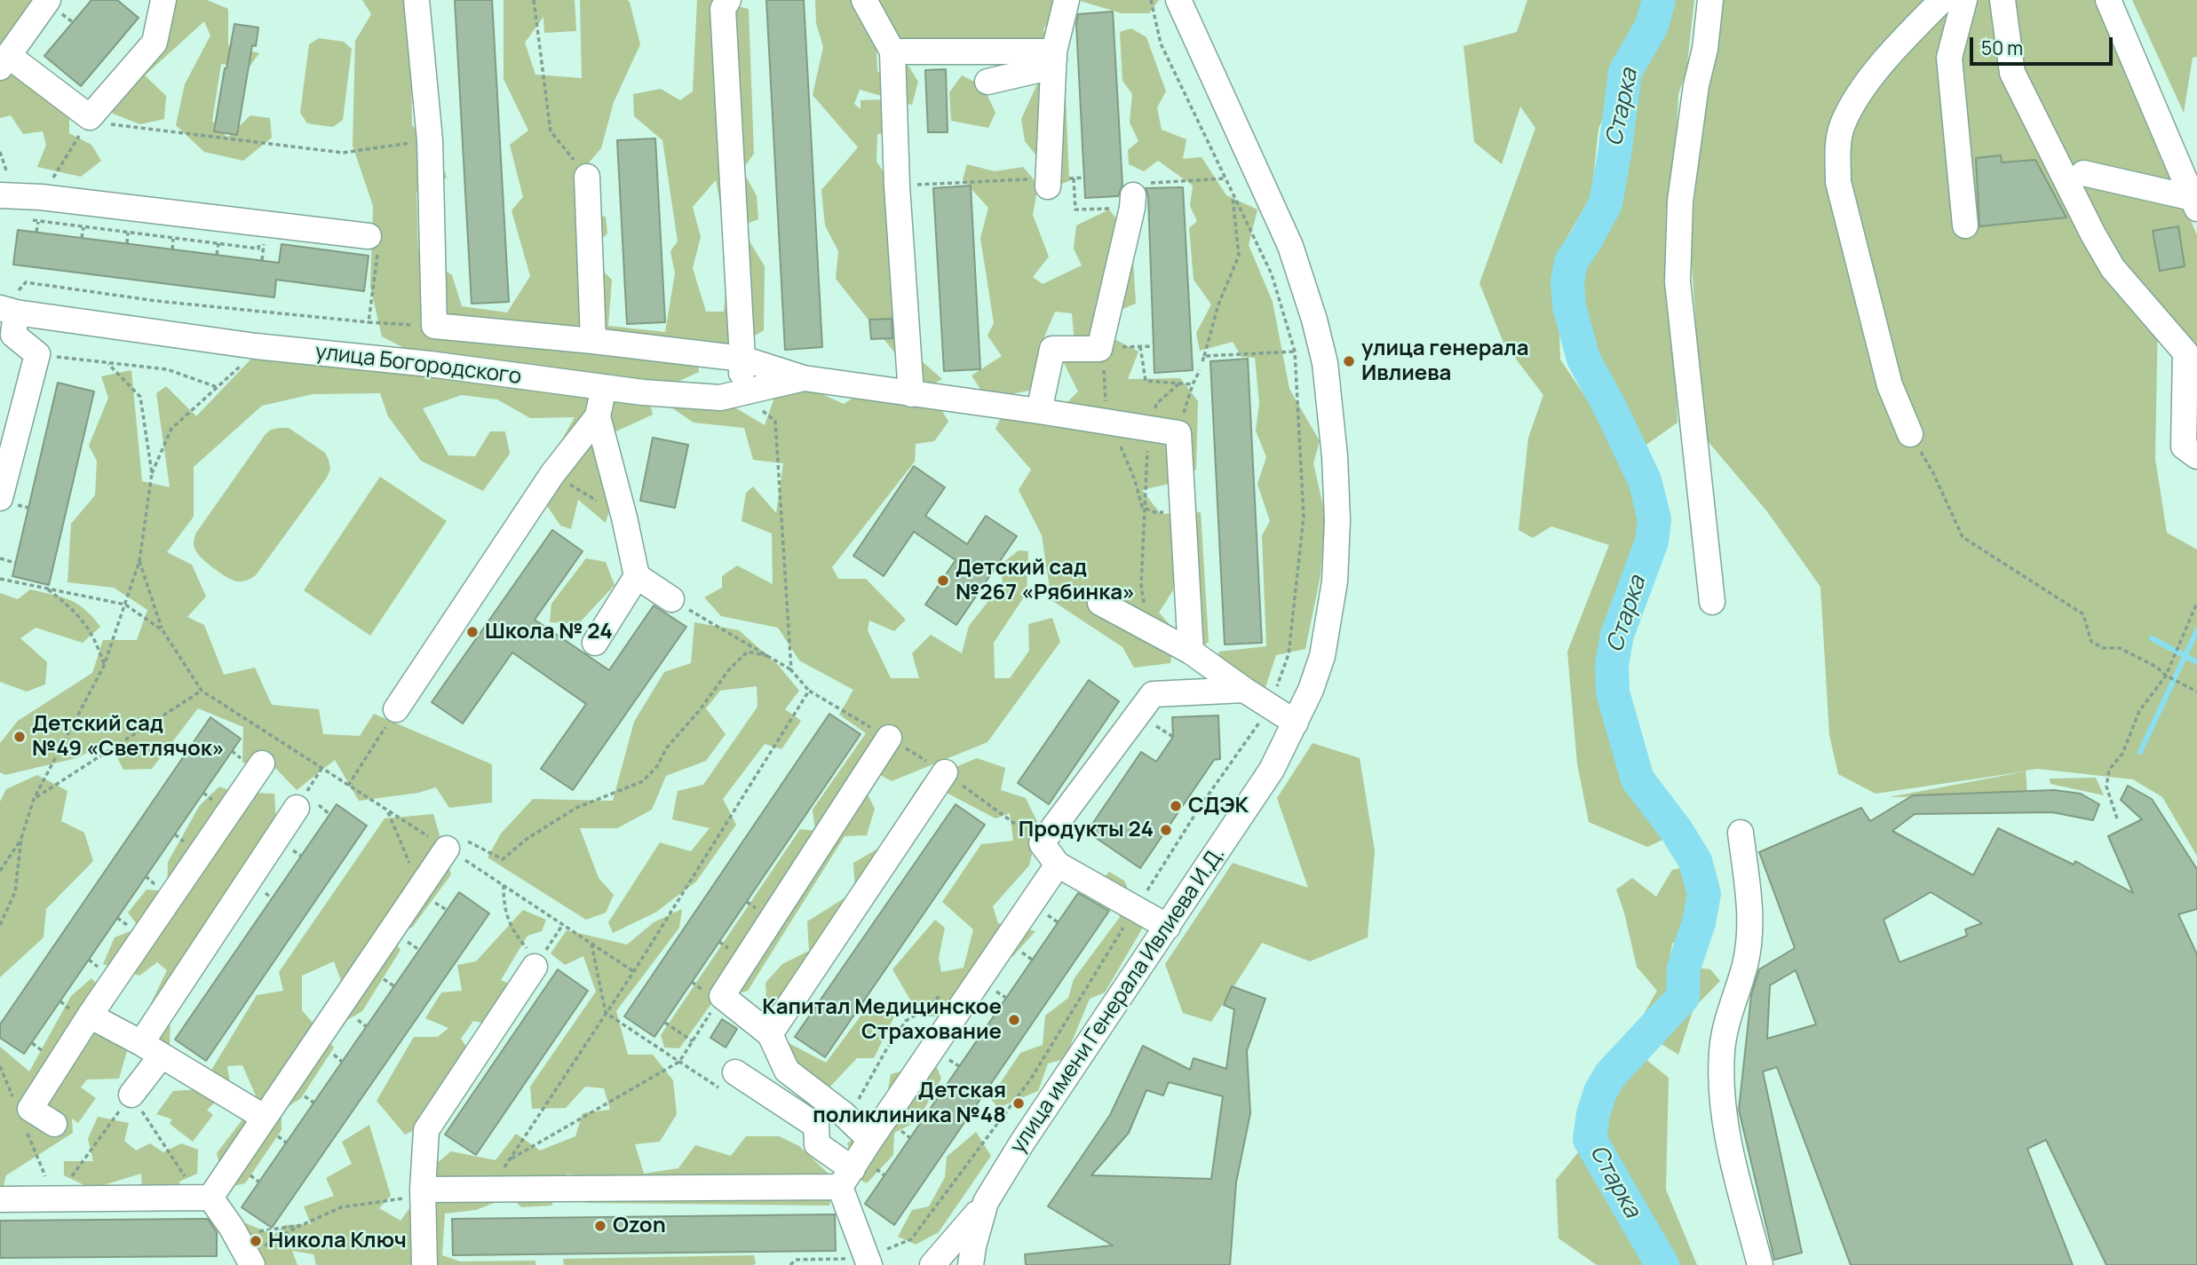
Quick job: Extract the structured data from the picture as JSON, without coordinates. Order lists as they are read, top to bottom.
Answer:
{
  "streets": {
    "street": ["улица Богородского", "улица имени Генерала Ивлиева И.Д."]
  },
  "water": ["Старка"],
  "places": [
    "улица генерала Ивлиева",
    "Детский сад №267 «Рябинка»",
    "Школа № 24",
    "Детский сад №49 «Светлячок»",
    "СДЭК",
    "Продукты 24",
    "Капитал Медицинское Страхование",
    "Детская поликлиника №48",
    "Ozon",
    "Никола Ключ"
  ],
  "scale_bar": "50 m"
}
